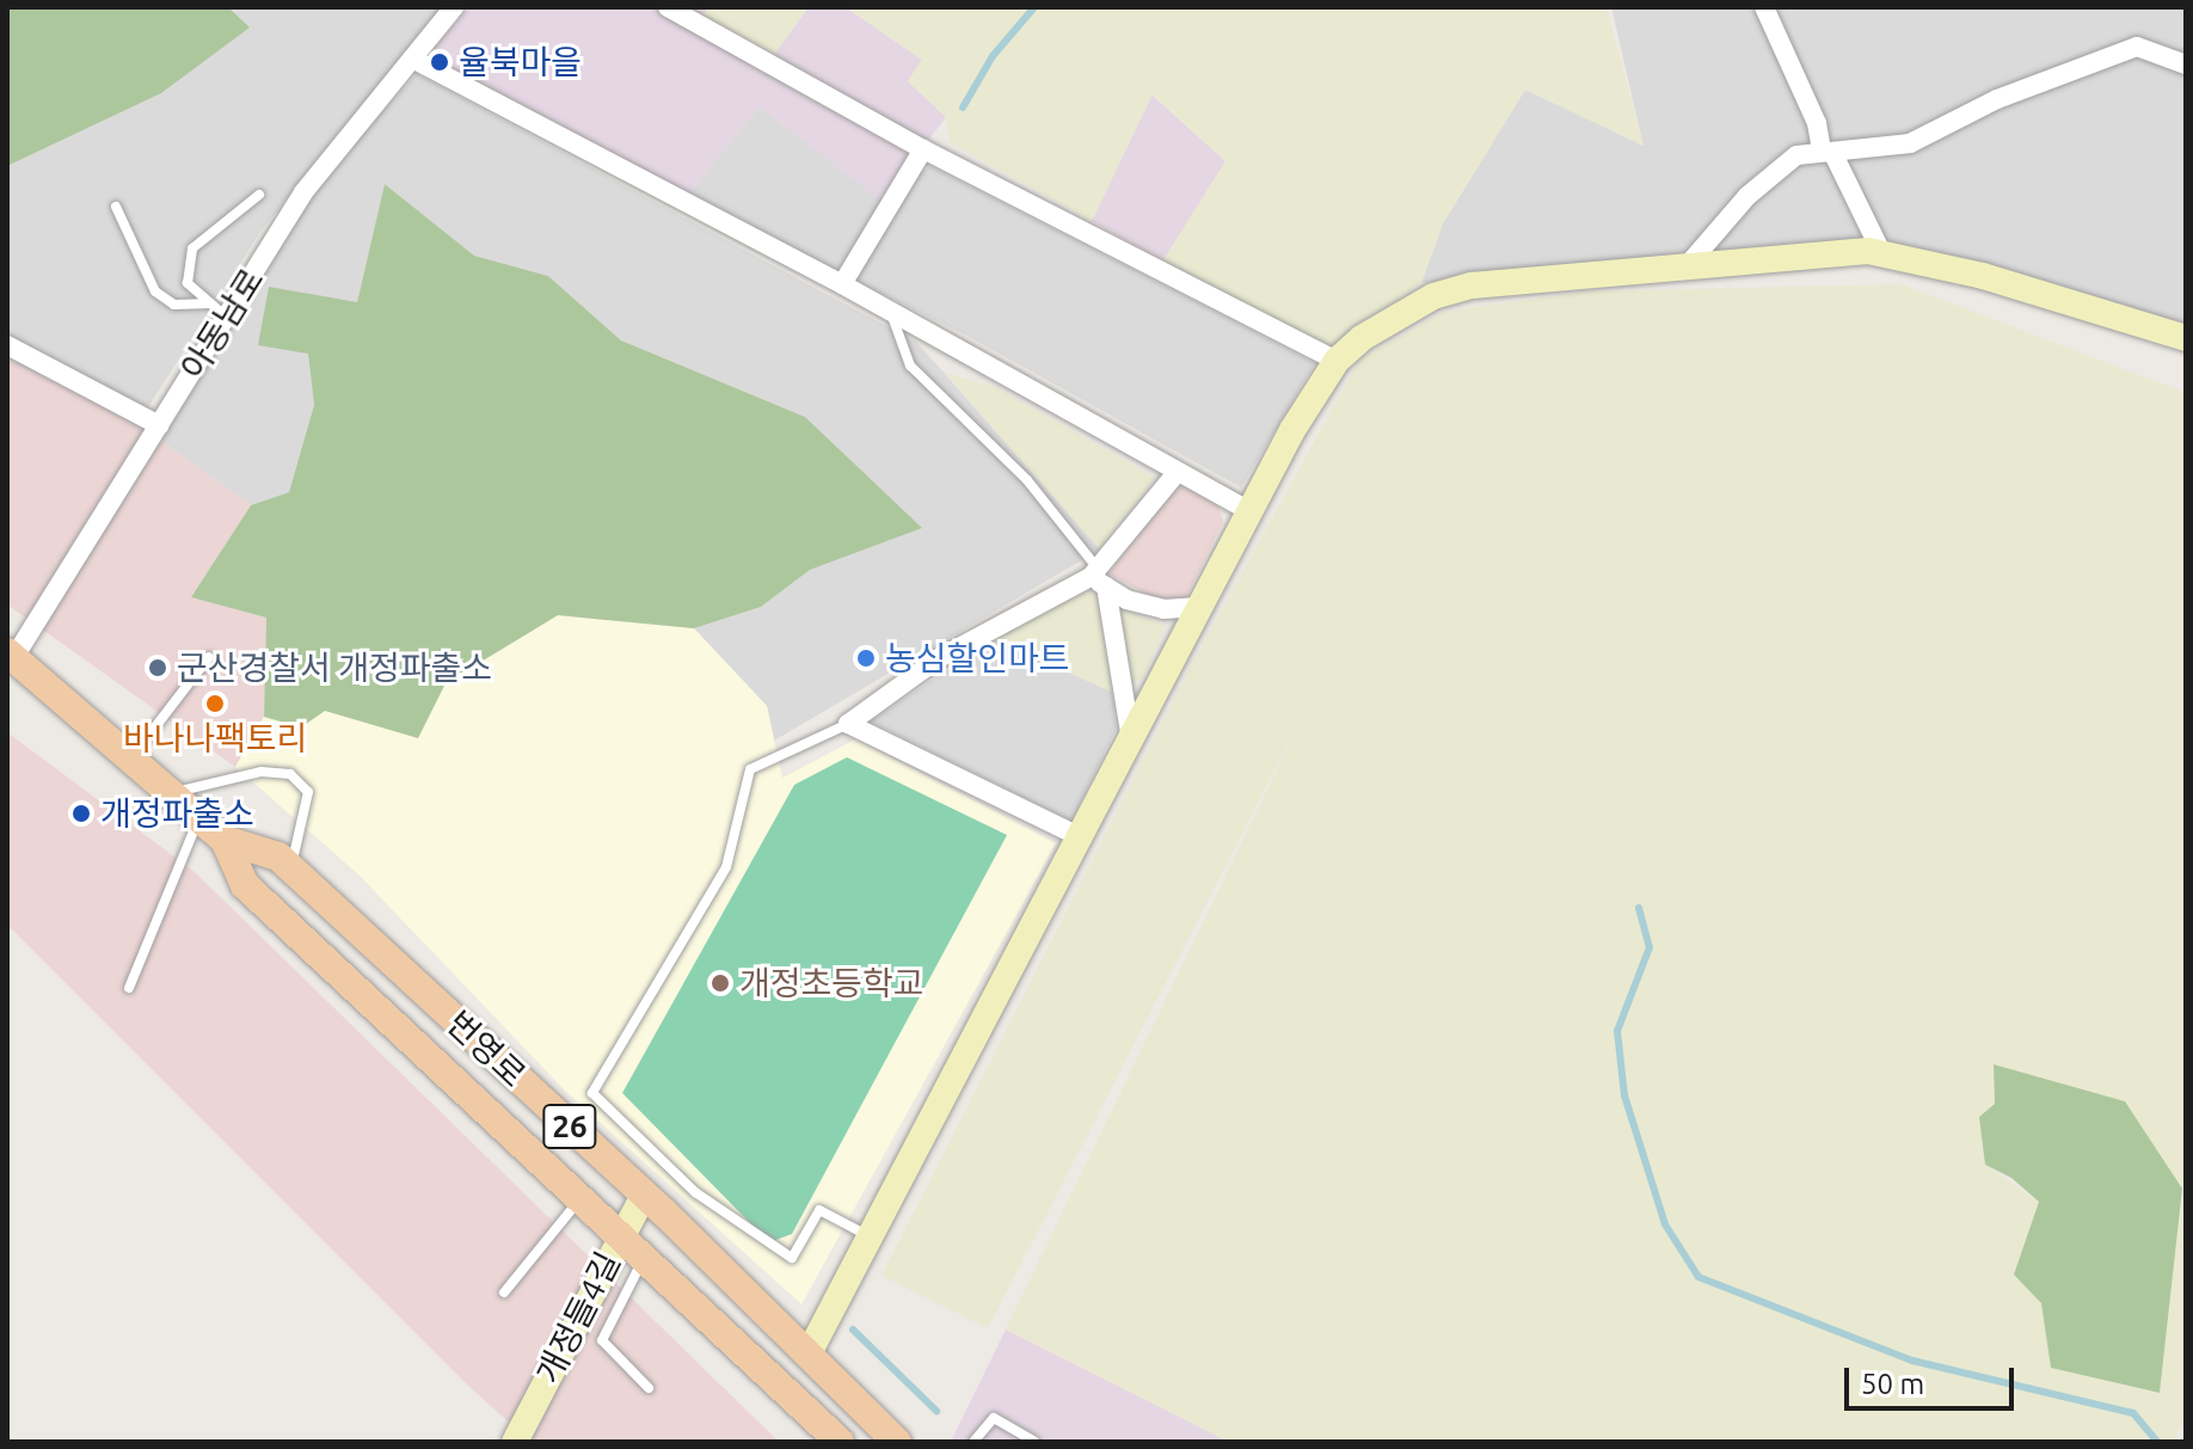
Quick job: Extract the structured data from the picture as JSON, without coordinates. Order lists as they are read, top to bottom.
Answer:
{
  "streets": {
    "main road": ["번영로", "26"],
    "street": ["아동남로", "개정들4길"]
  },
  "crossings": [
    ["아동남로", "번영로"],
    ["번영로", "개정들4길"]
  ],
  "places": [
    "율북마을",
    "농심할인마트",
    "군산경찰서 개정파출소",
    "바나나팩토리",
    "개정파출소",
    "개정초등학교"
  ],
  "scale_bar": "50 m"
}
